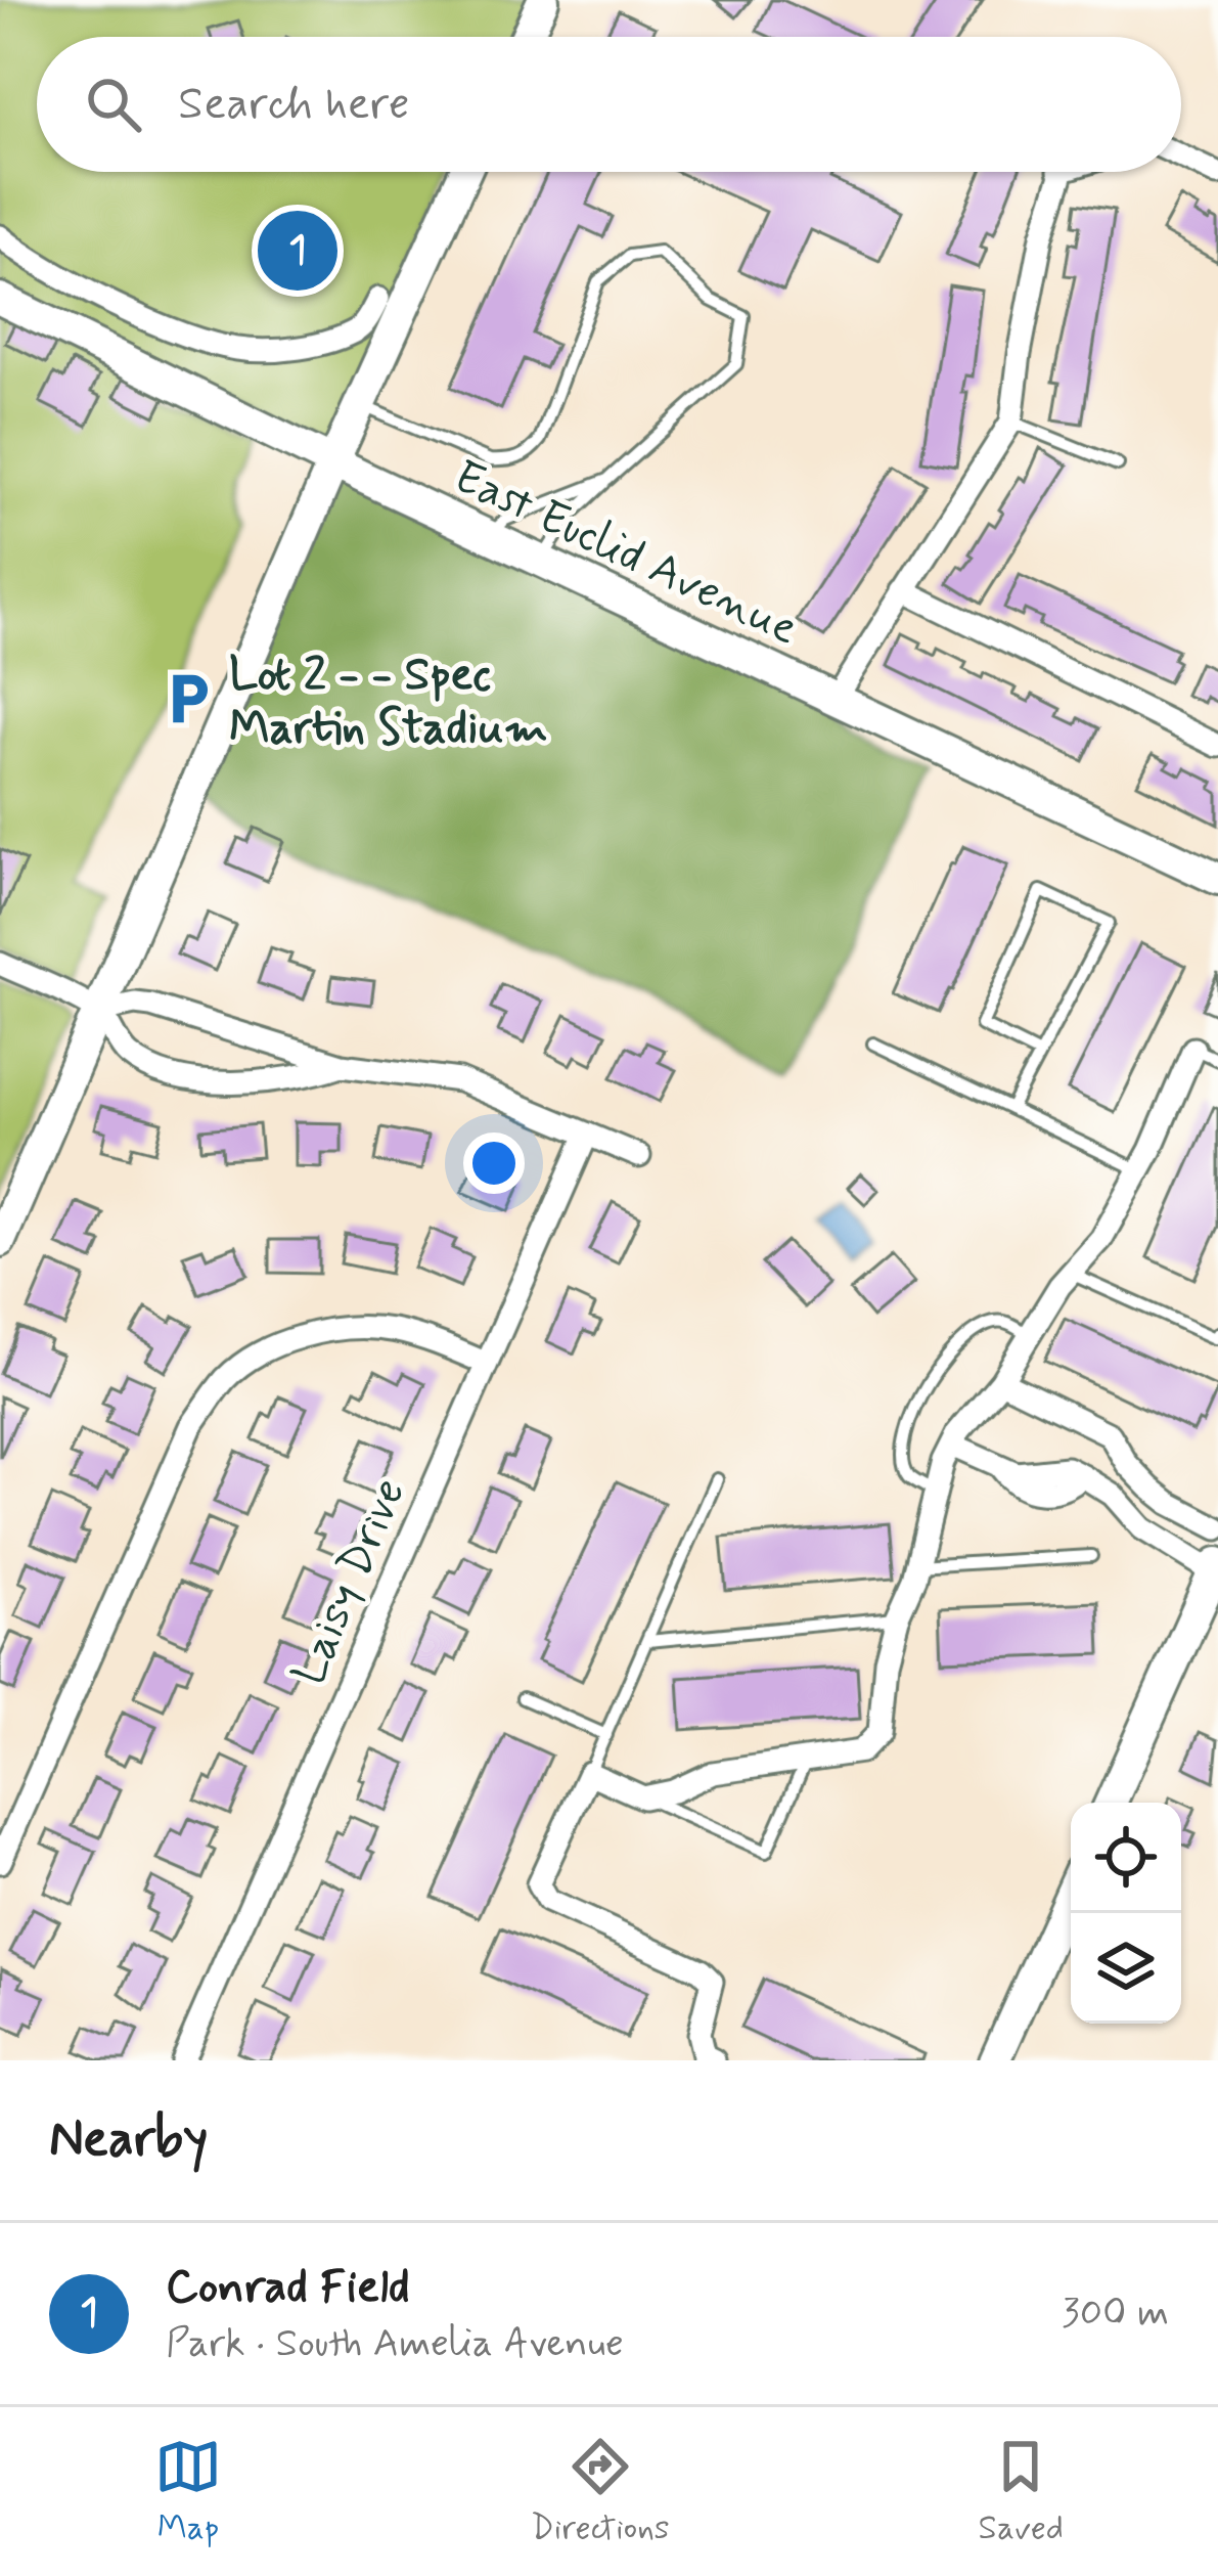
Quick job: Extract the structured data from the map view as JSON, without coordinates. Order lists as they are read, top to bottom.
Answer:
{
  "streets": {
    "street": ["East Euclid Avenue", "Laisy Drive"]
  },
  "places": {
    "parking": ["Lot 2 - - Spec Martin Stadium"]
  },
  "page": {
    "search": "Search here",
    "pins": "1",
    "heading": "Nearby",
    "list": [
      {
        "mark": "1",
        "name": "Conrad Field",
        "note": "Park · South Amelia Avenue",
        "value": "300 m"
      }
    ],
    "nav": ["Map", "Directions", "Saved"]
  }
}
